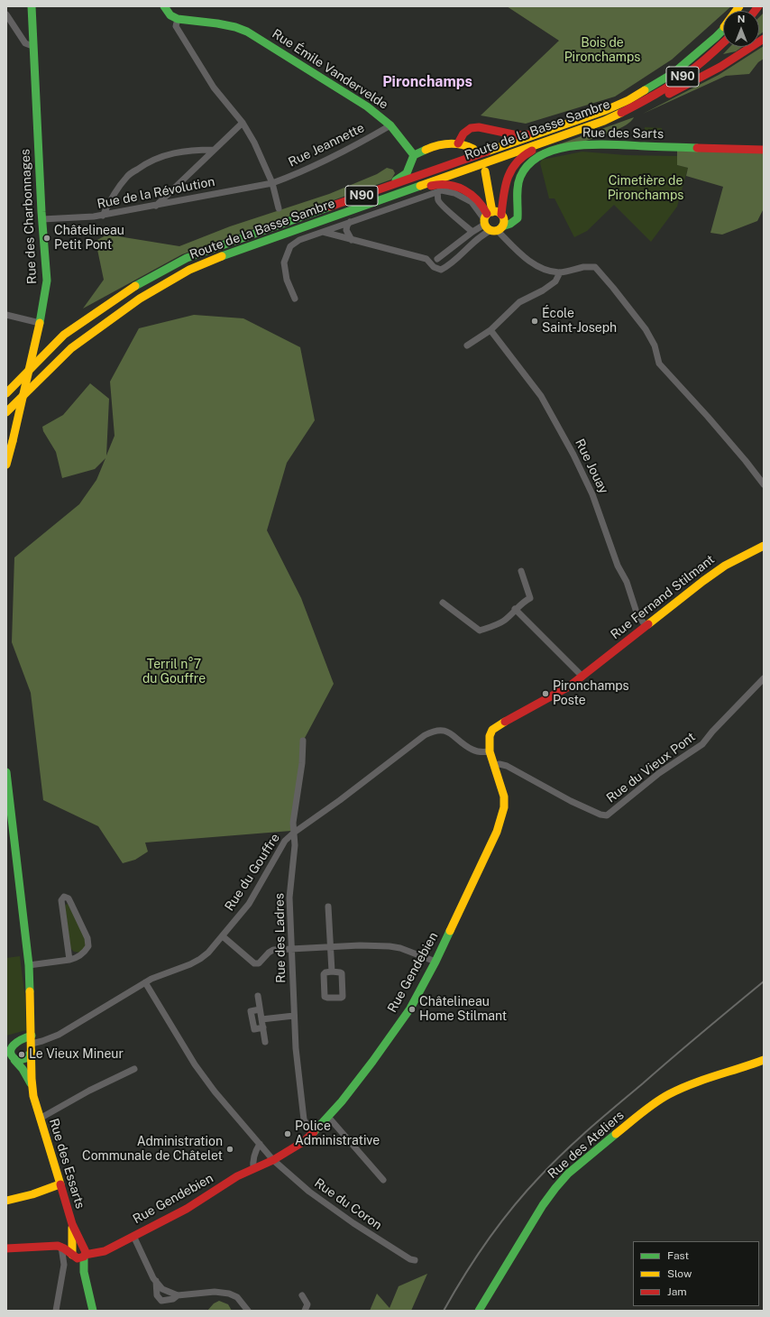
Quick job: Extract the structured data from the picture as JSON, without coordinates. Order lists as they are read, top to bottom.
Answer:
{
  "streets": {
    "main road": [
      "Rue Émile Vandervelde",
      "N90",
      "Route de la Basse Sambre",
      "Rue des Sarts",
      "Rue des Charbonnages",
      "Rue Fernand Stilmant",
      "Rue Gendebien",
      "Rue des Ateliers",
      "Rue des Essarts"
    ],
    "street": [
      "Rue Jeannette",
      "Rue de la Révolution",
      "Rue Jouay",
      "Rue du Vieux Pont",
      "Rue du Gouffre",
      "Rue des Ladres",
      "Rue du Coron"
    ]
  },
  "crossings": [
    ["Rue Émile Vandervelde", "Rue Jeannette"],
    ["Rue Jeannette", "Rue de la Révolution"],
    ["Rue de la Révolution", "Rue des Charbonnages"],
    ["Rue Jouay", "Rue Fernand Stilmant"],
    ["Rue Fernand Stilmant", "Rue Gendebien"],
    ["Rue du Vieux Pont", "Rue Gendebien"],
    ["Rue du Gouffre", "Rue des Ladres"],
    ["Rue du Gouffre", "Rue Gendebien"],
    ["Rue des Ladres", "Rue Gendebien"],
    ["Rue Gendebien", "Rue des Essarts"],
    ["Rue Gendebien", "Rue du Coron"]
  ],
  "districts": ["Pironchamps"],
  "parks": ["Bois de Pironchamps", "Cimetière de Pironchamps", "Terril n°7 du Gouffre"],
  "places": [
    "Châtelineau Petit Pont",
    "École Saint-Joseph",
    "Pironchamps Poste",
    "Châtelineau Home Stilmant",
    "Le Vieux Mineur",
    "Police Administrative",
    "Administration Communale de Châtelet"
  ],
  "legend": ["Fast", "Slow", "Jam"],
  "north": "top"
}
